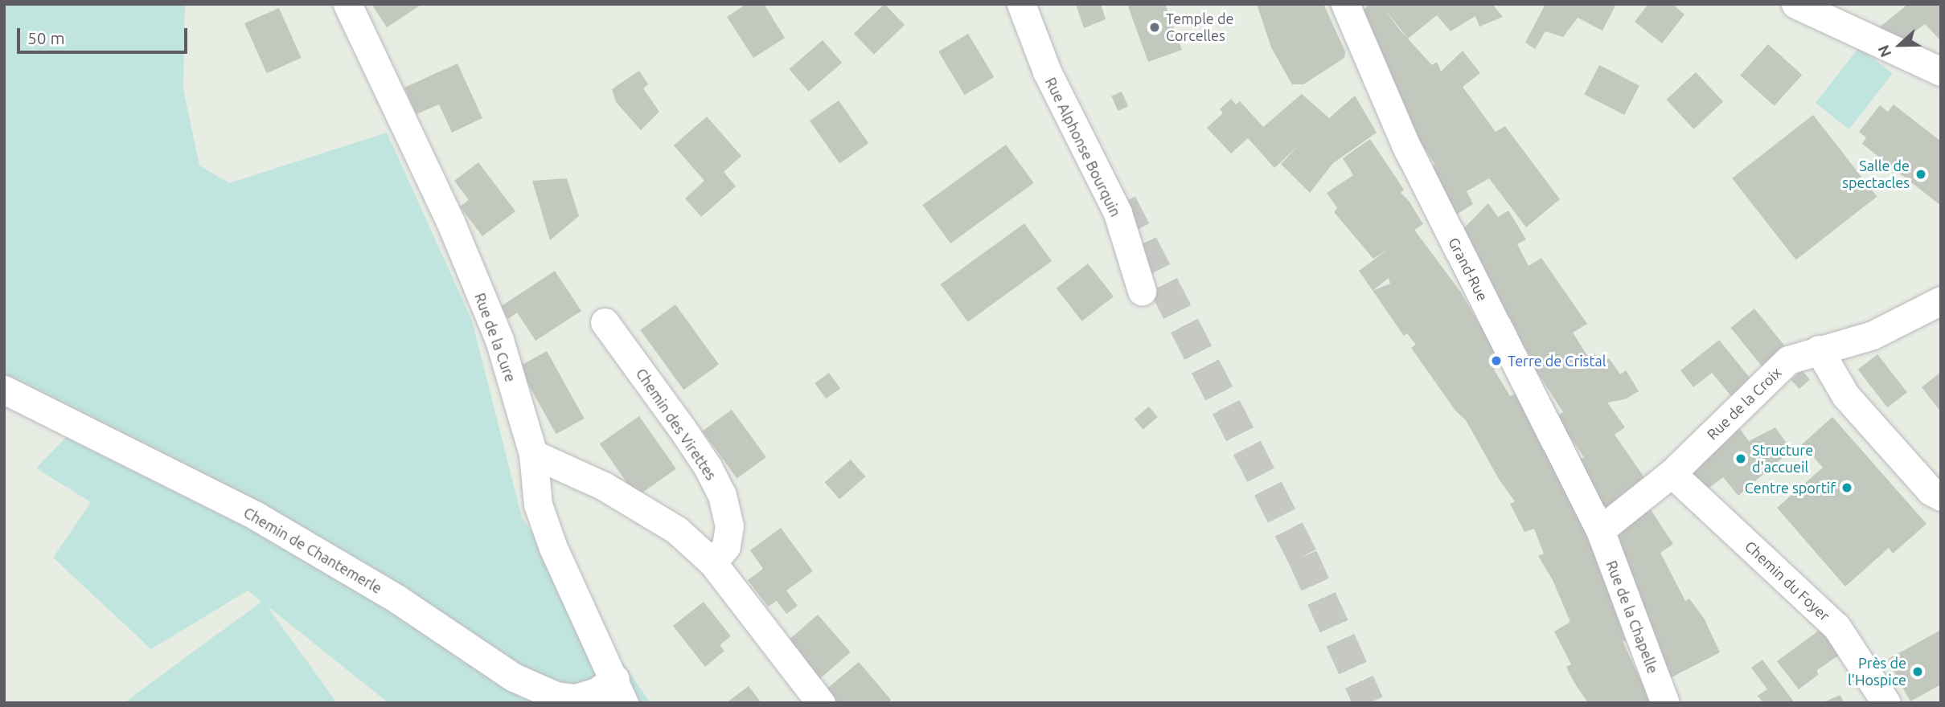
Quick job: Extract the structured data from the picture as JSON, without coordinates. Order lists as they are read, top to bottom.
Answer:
{
  "streets": {
    "street": [
      "Rue Alphonse Bourquin",
      "Grand-Rue",
      "Rue de la Cure",
      "Rue de la Croix",
      "Chemin des Virettes",
      "Chemin de Chantemerle",
      "Chemin du Foyer",
      "Rue de la Chapelle"
    ]
  },
  "crossings": [
    ["Grand-Rue", "Rue de la Croix"],
    ["Grand-Rue", "Rue de la Chapelle"],
    ["Rue de la Cure", "Chemin de Chantemerle"],
    ["Rue de la Croix", "Chemin du Foyer"],
    ["Rue de la Croix", "Rue de la Chapelle"]
  ],
  "places": [
    "Temple de Corcelles",
    "Salle de spectacles",
    "Terre de Cristal",
    "Structure d'accueil",
    "Centre sportif",
    "Près de l'Hospice"
  ],
  "scale_bar": "50 m",
  "north": "left"
}
